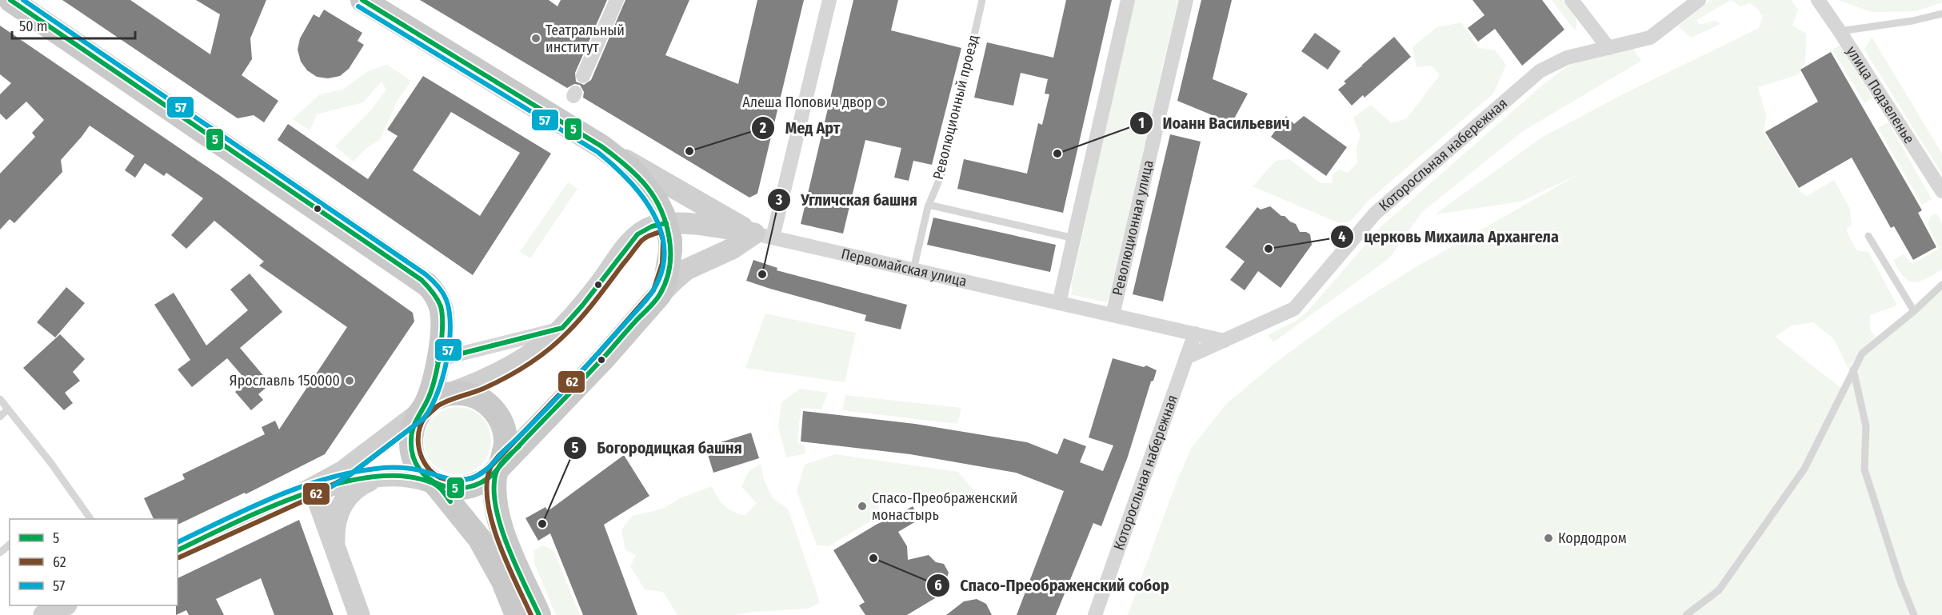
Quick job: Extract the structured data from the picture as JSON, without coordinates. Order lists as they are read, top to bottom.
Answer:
{
  "streets": {
    "main road": ["Первомайская улица"],
    "street": ["улица Подзеленье", "Которосльная набережная", "Революционная улица"],
    "lane": ["Революционный проезд"]
  },
  "crossings": [
    ["Революционный проезд", "Первомайская улица"],
    ["Которосльная набережная", "Первомайская улица"],
    ["Революционная улица", "Первомайская улица"]
  ],
  "places": [
    "Театральный институт",
    "Алеша Попович двор",
    "Мед Арт",
    "Иоанн Васильевич",
    "церковь Михаила Архангела",
    "Угличская башня",
    "Ярославль 150000",
    "Спасо-Преображенский монастырь",
    "Богородицкая башня",
    "Кордодром",
    "Спасо-Преображенский собор"
  ],
  "lines": ["transit line 5", "transit line 57", "transit line 62"],
  "legend": ["5", "62", "57"],
  "scale_bar": "50 m"
}
